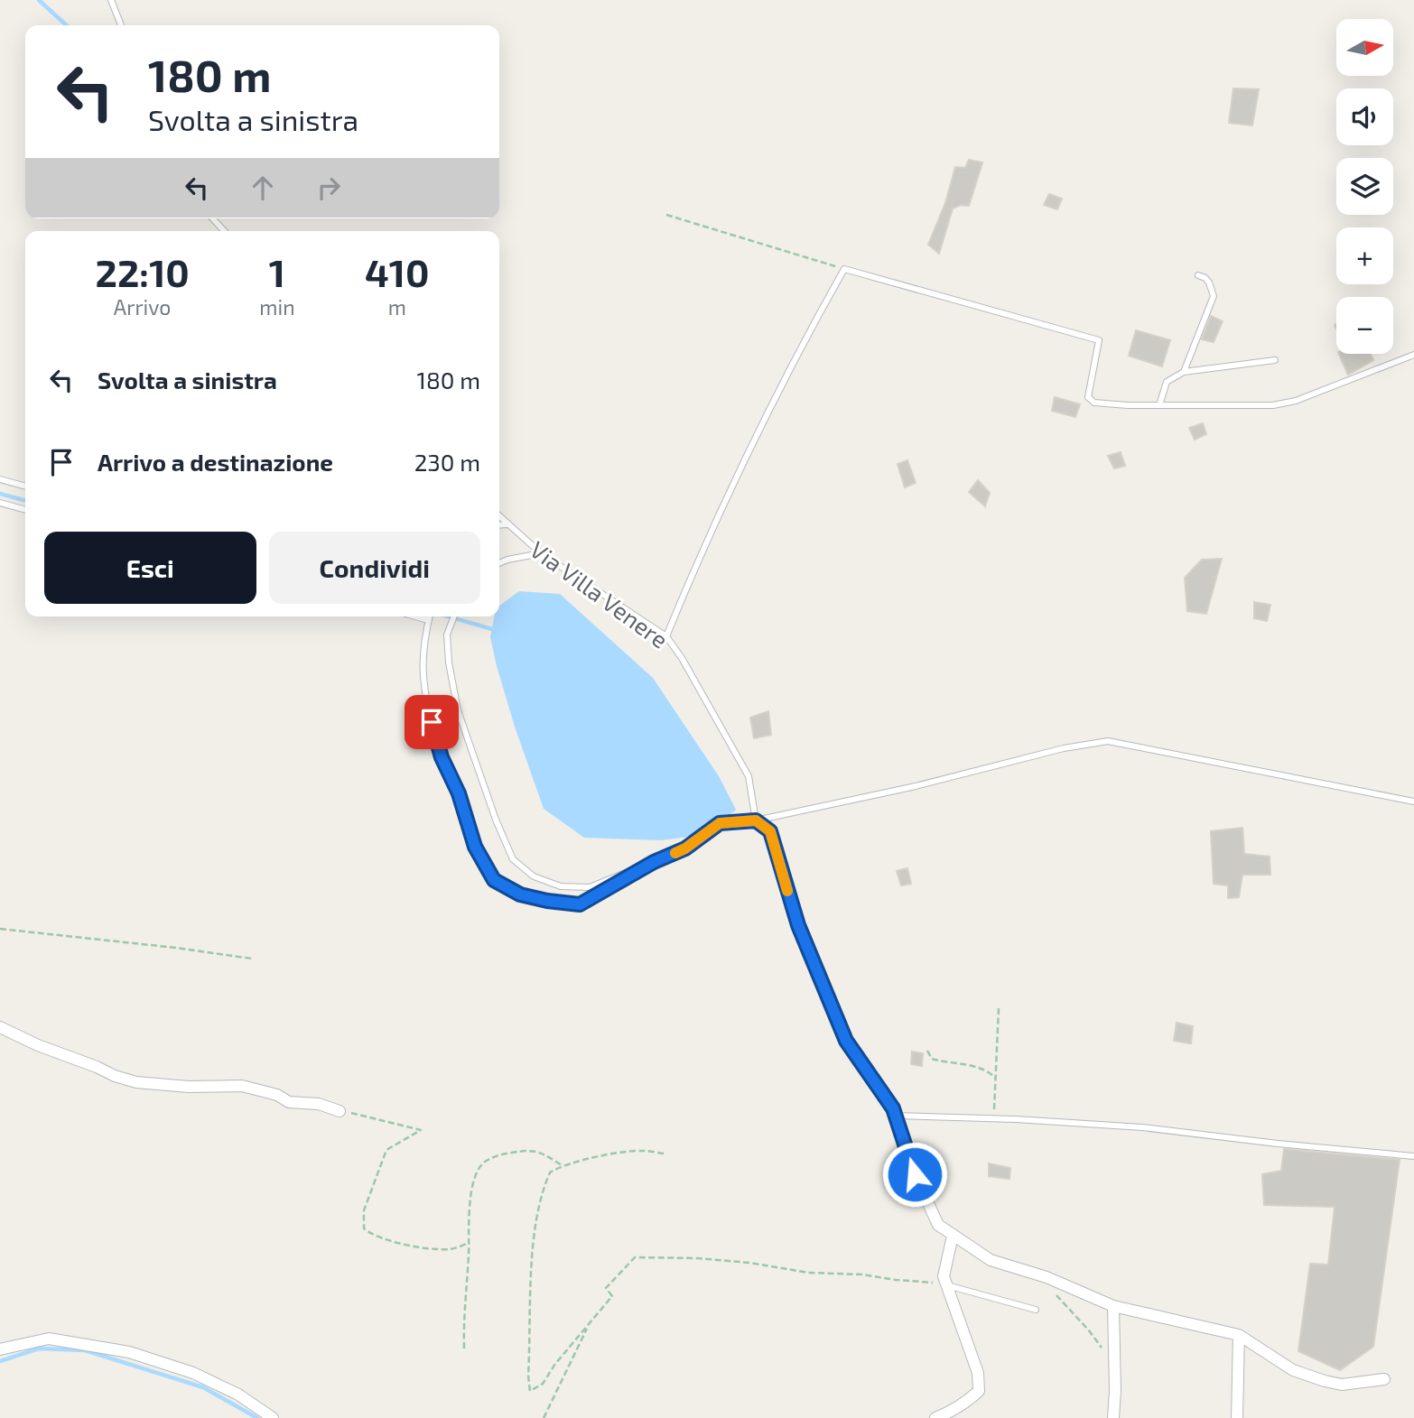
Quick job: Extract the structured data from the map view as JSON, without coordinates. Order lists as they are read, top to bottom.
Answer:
{
  "streets": {
    "lane": ["Via Villa Venere"]
  },
  "north": "right",
  "page": {
    "map_buttons": ["+", "−"],
    "turn": ["180 m", "Svolta a sinistra"],
    "eta": [
      "22:10",
      "Arrivo",
      "1",
      "min",
      "410",
      "m"
    ],
    "list": [
      {
        "name": "Svolta a sinistra",
        "value": "180 m"
      },
      {
        "name": "Arrivo a destinazione",
        "value": "230 m"
      }
    ],
    "buttons": ["Esci", "Condividi"]
  }
}
